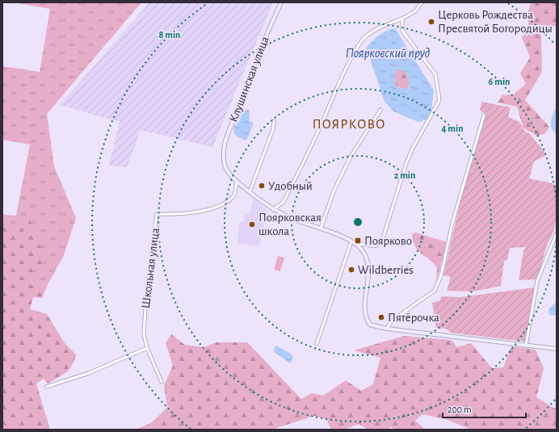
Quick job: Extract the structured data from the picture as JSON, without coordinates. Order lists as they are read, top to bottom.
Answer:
{
  "streets": {
    "main road": ["Клушинская улица"],
    "street": ["Школьная улица"]
  },
  "crossings": [
    ["Клушинская улица", "Школьная улица"]
  ],
  "districts": ["ПОЯРКОВО"],
  "water": ["Поярковский пруд"],
  "places": {
    "other": [
      "Церковь Рождества Пресвятой Богородицы",
      "Удобный",
      "Поярковская школа",
      "Wildberries",
      "Пятёрочка"
    ],
    "transit": ["Поярково"]
  },
  "scale_bar": "200 m",
  "rings": [
    "8 min",
    "6 min",
    "4 min",
    "2 min"
  ]
}
